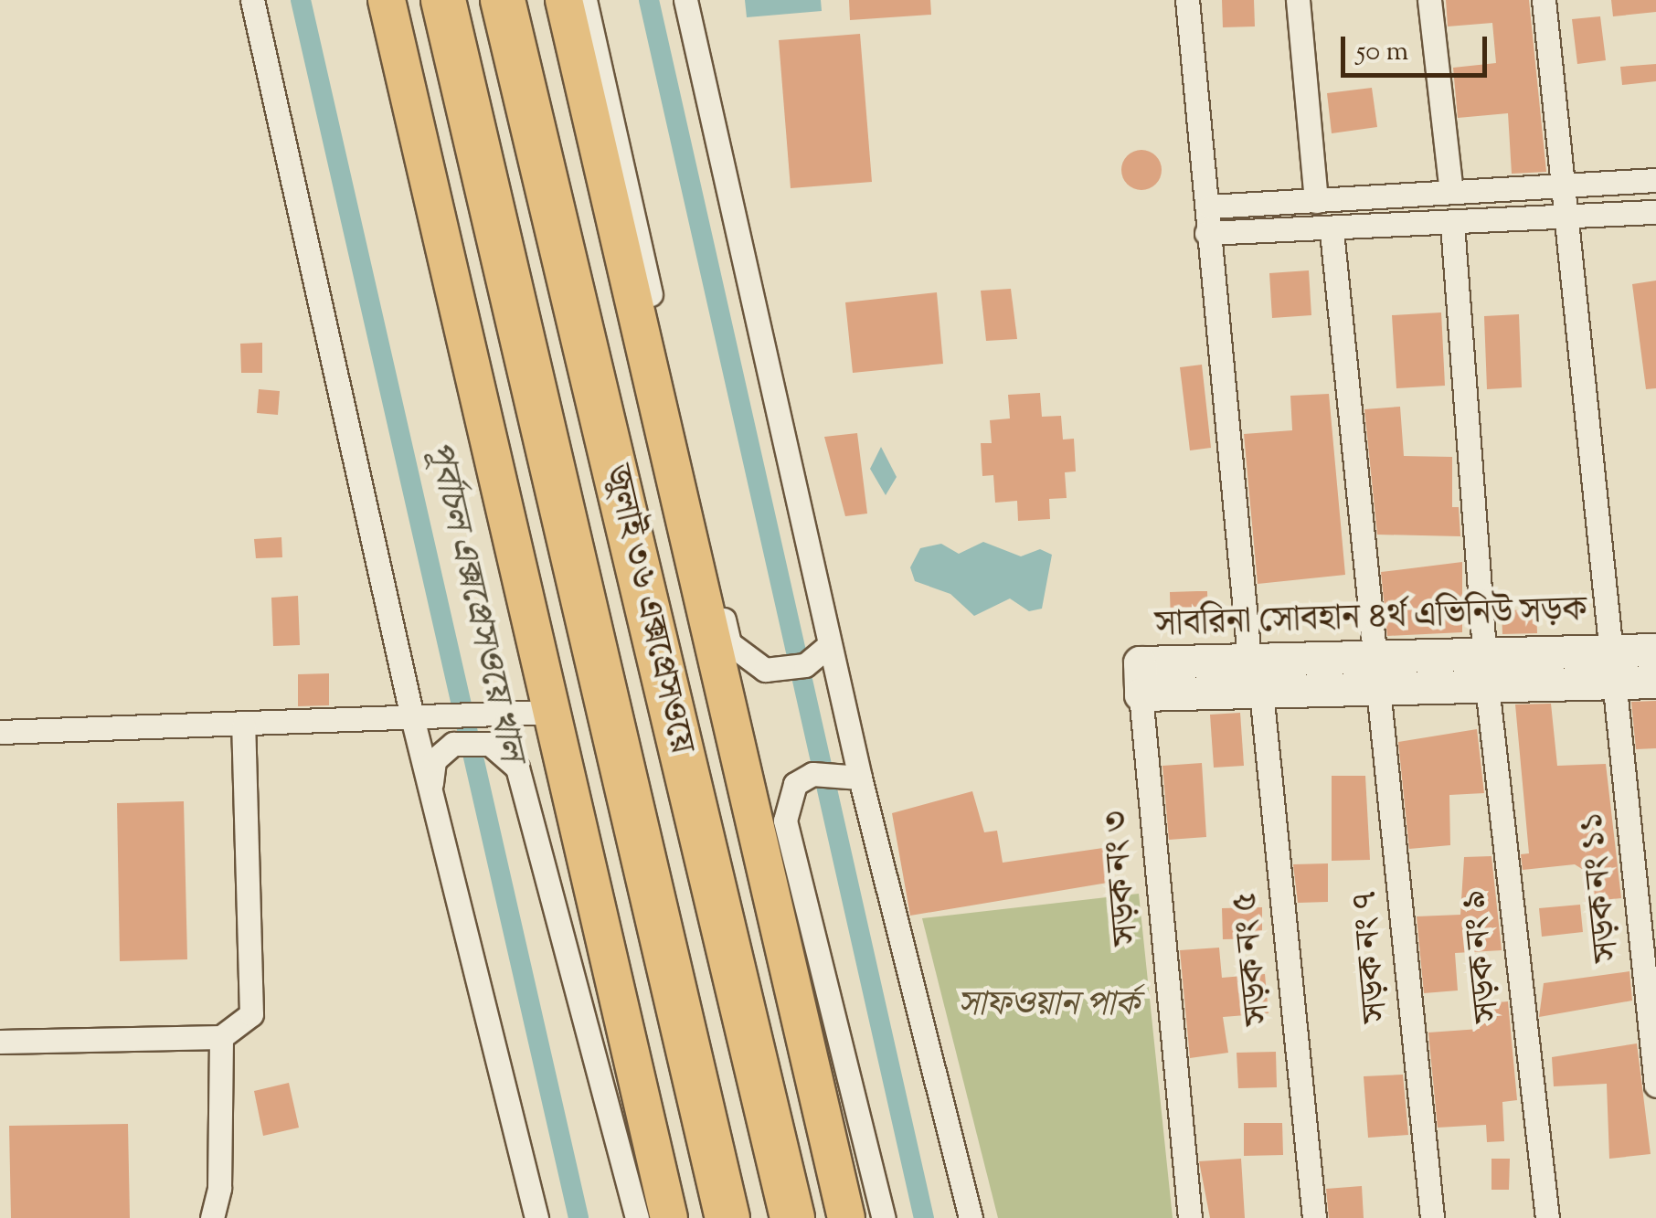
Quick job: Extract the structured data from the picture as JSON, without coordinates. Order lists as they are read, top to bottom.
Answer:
{
  "streets": {
    "highway": ["জুলাই ৩৬ এক্সপ্রেসওয়ে"],
    "street": [
      "সাবরিনা সোবহান ৪র্থ এভিনিউ সড়ক",
      "সড়ক নং ৩",
      "সড়ক নং ১১",
      "সড়ক নং ৯",
      "সড়ক নং ৭",
      "সড়ক নং ৫"
    ]
  },
  "crossings": [
    ["সাবরিনা সোবহান ৪র্থ এভিনিউ সড়ক", "সড়ক নং ৩"],
    ["সাবরিনা সোবহান ৪র্থ এভিনিউ সড়ক", "সড়ক নং ১১"],
    ["সাবরিনা সোবহান ৪র্থ এভিনিউ সড়ক", "সড়ক নং ৯"],
    ["সাবরিনা সোবহান ৪র্থ এভিনিউ সড়ক", "সড়ক নং ৭"],
    ["সাবরিনা সোবহান ৪র্থ এভিনিউ সড়ক", "সড়ক নং ৫"]
  ],
  "water": ["পূর্বাচল এক্সপ্রেসওয়ে খাল"],
  "parks": ["সাফওয়ান পার্ক"],
  "scale_bar": "50 m"
}
